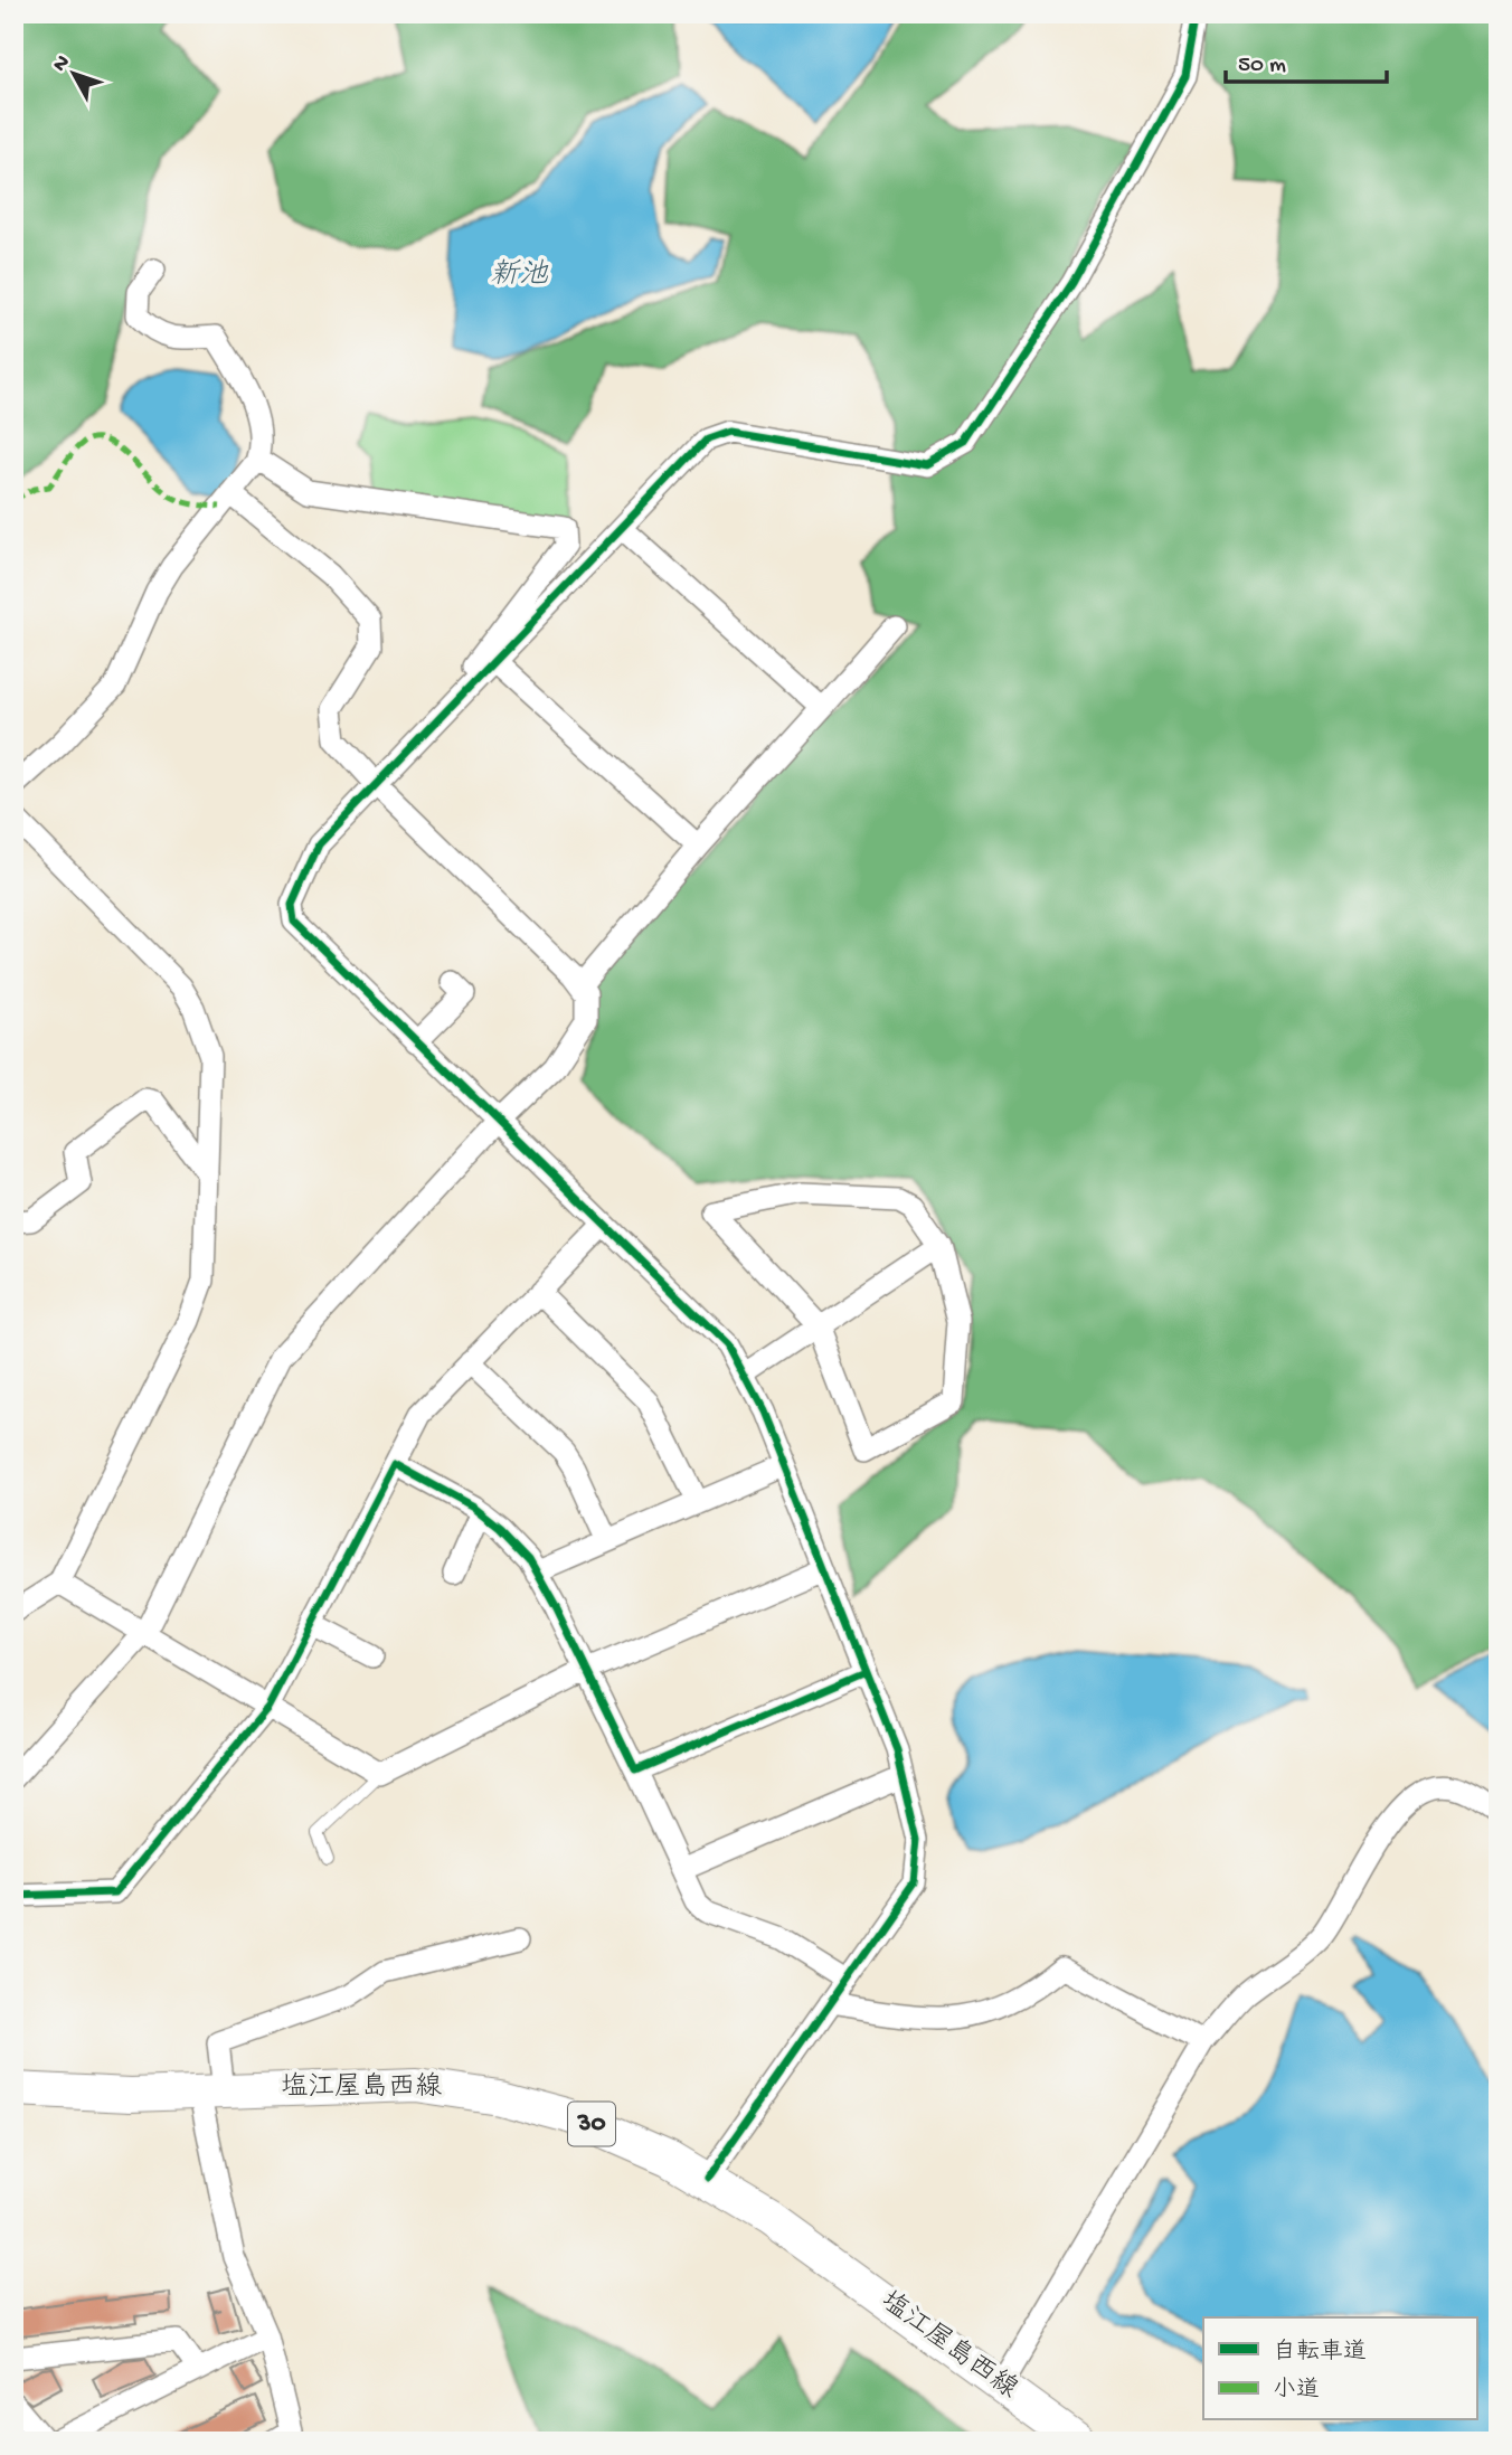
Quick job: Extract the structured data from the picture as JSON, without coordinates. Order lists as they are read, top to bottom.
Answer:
{
  "streets": {
    "main road": ["塩江屋島西線", "30"]
  },
  "water": ["新池"],
  "legend": ["自転車道", "小道"],
  "scale_bar": "50 m",
  "north": "top left"
}
